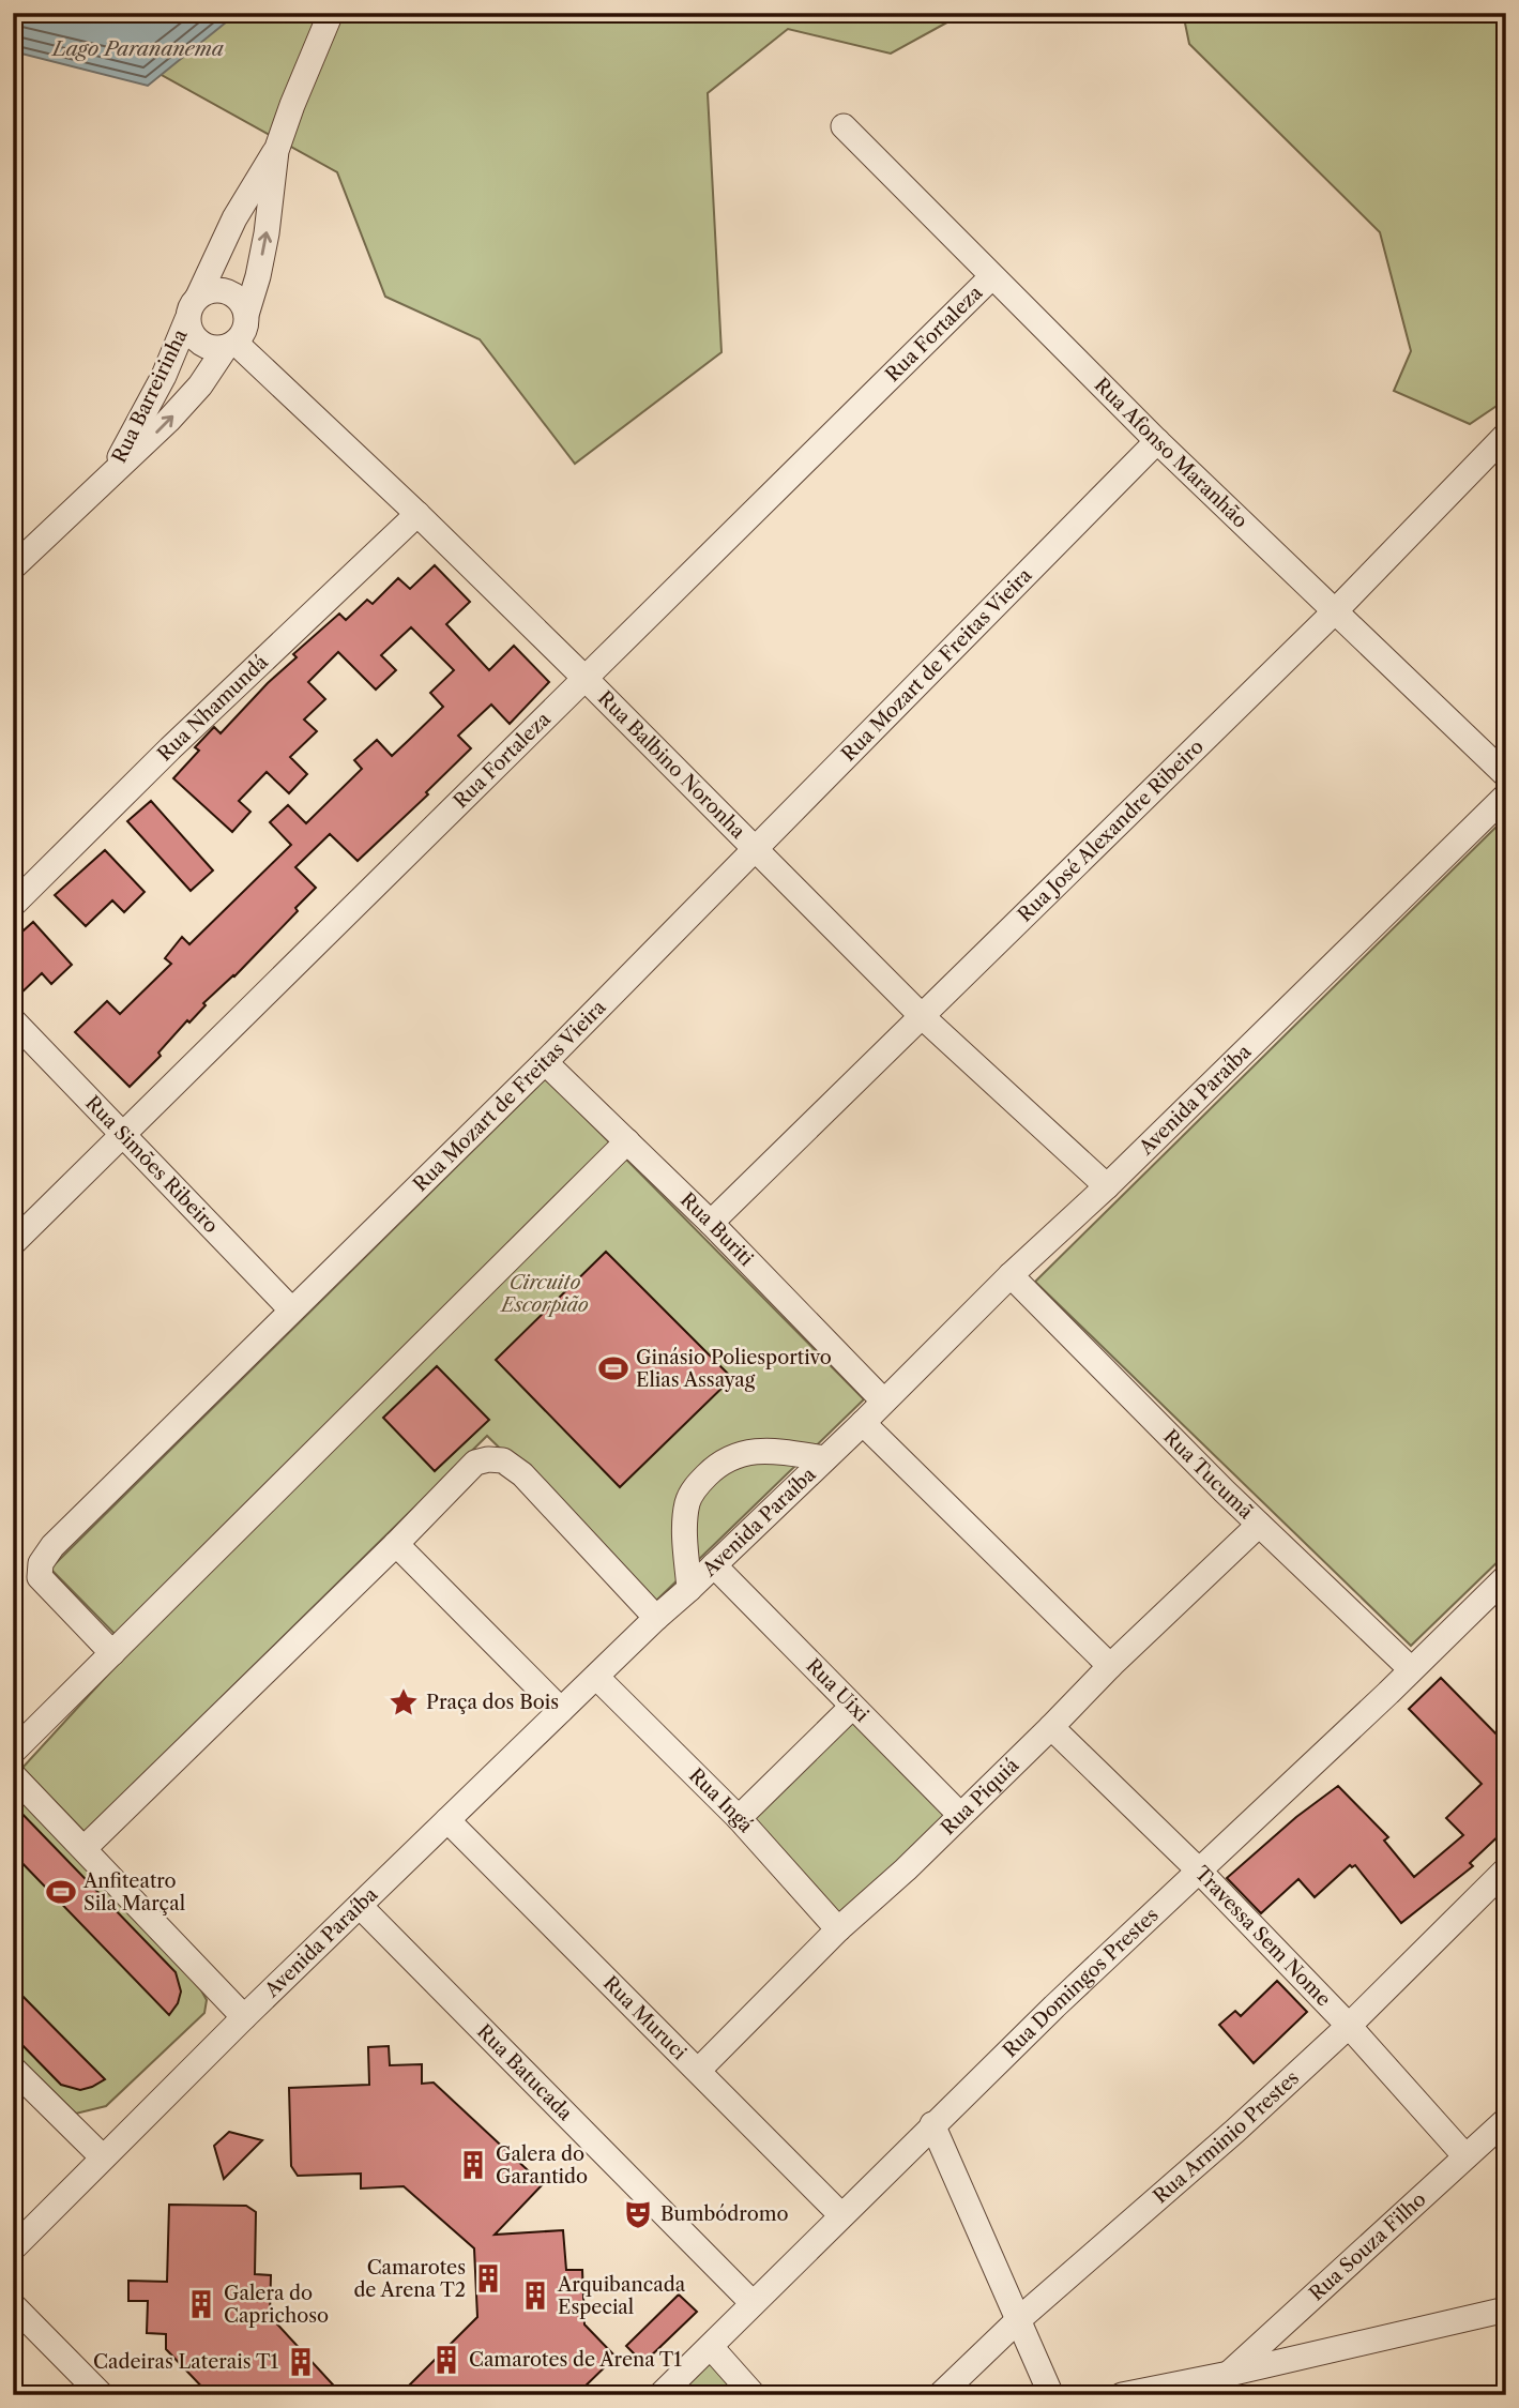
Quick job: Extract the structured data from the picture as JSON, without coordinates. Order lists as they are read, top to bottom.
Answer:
{
  "streets": {
    "street": [
      "Rua Fortaleza",
      "Rua Barreirinha",
      "Rua Afonso Maranhão",
      "Rua Mozart de Freitas Vieira",
      "Rua Nhamundá",
      "Rua Balbino Noronha",
      "Rua José Alexandre Ribeiro",
      "Avenida Paraíba",
      "Rua Simões Ribeiro",
      "Rua Buriti",
      "Rua Tucumã",
      "Rua Uixi",
      "Rua Piquiá",
      "Rua Ingá",
      "Travessa Sem Nome",
      "Rua Domingos Prestes",
      "Rua Muruci",
      "Rua Batucada",
      "Rua Arminio Prestes",
      "Rua Souza Filho"
    ]
  },
  "crossings": [
    ["Rua Fortaleza", "Rua Afonso Maranhão"],
    ["Rua Fortaleza", "Rua Balbino Noronha"],
    ["Rua Fortaleza", "Rua Simões Ribeiro"],
    ["Rua Barreirinha", "Rua Balbino Noronha"],
    ["Rua Afonso Maranhão", "Rua Mozart de Freitas Vieira"],
    ["Rua Afonso Maranhão", "Rua José Alexandre Ribeiro"],
    ["Rua Mozart de Freitas Vieira", "Rua Balbino Noronha"],
    ["Rua Mozart de Freitas Vieira", "Rua Simões Ribeiro"],
    ["Rua Mozart de Freitas Vieira", "Rua Buriti"],
    ["Rua Nhamundá", "Rua Balbino Noronha"],
    ["Rua Balbino Noronha", "Rua José Alexandre Ribeiro"],
    ["Rua Balbino Noronha", "Avenida Paraíba"],
    ["Rua José Alexandre Ribeiro", "Rua Buriti"],
    ["Avenida Paraíba", "Rua Buriti"],
    ["Avenida Paraíba", "Rua Tucumã"],
    ["Avenida Paraíba", "Rua Uixi"],
    ["Avenida Paraíba", "Rua Ingá"],
    ["Avenida Paraíba", "Rua Muruci"],
    ["Avenida Paraíba", "Rua Batucada"],
    ["Rua Tucumã", "Rua Piquiá"],
    ["Rua Tucumã", "Rua Domingos Prestes"],
    ["Rua Uixi", "Rua Piquiá"],
    ["Rua Piquiá", "Rua Ingá"],
    ["Rua Piquiá", "Travessa Sem Nome"],
    ["Rua Piquiá", "Rua Muruci"],
    ["Travessa Sem Nome", "Rua Domingos Prestes"],
    ["Travessa Sem Nome", "Rua Arminio Prestes"],
    ["Travessa Sem Nome", "Rua Souza Filho"],
    ["Rua Domingos Prestes", "Rua Muruci"],
    ["Rua Domingos Prestes", "Rua Batucada"]
  ],
  "water": ["Lago Parananema"],
  "parks": ["Circuito Escorpião"],
  "places": {
    "sports": ["Ginásio Poliesportivo Elias Assayag", "Anfiteatro Sila Marçal"],
    "place": ["Praça dos Bois"],
    "building": [
      "Galera do Garantido",
      "Camarotes de Arena T2",
      "Arquibancada Especial",
      "Galera do Caprichoso",
      "Camarotes de Arena T1",
      "Cadeiras Laterais T1"
    ],
    "theatre": ["Bumbódromo"]
  }
}
